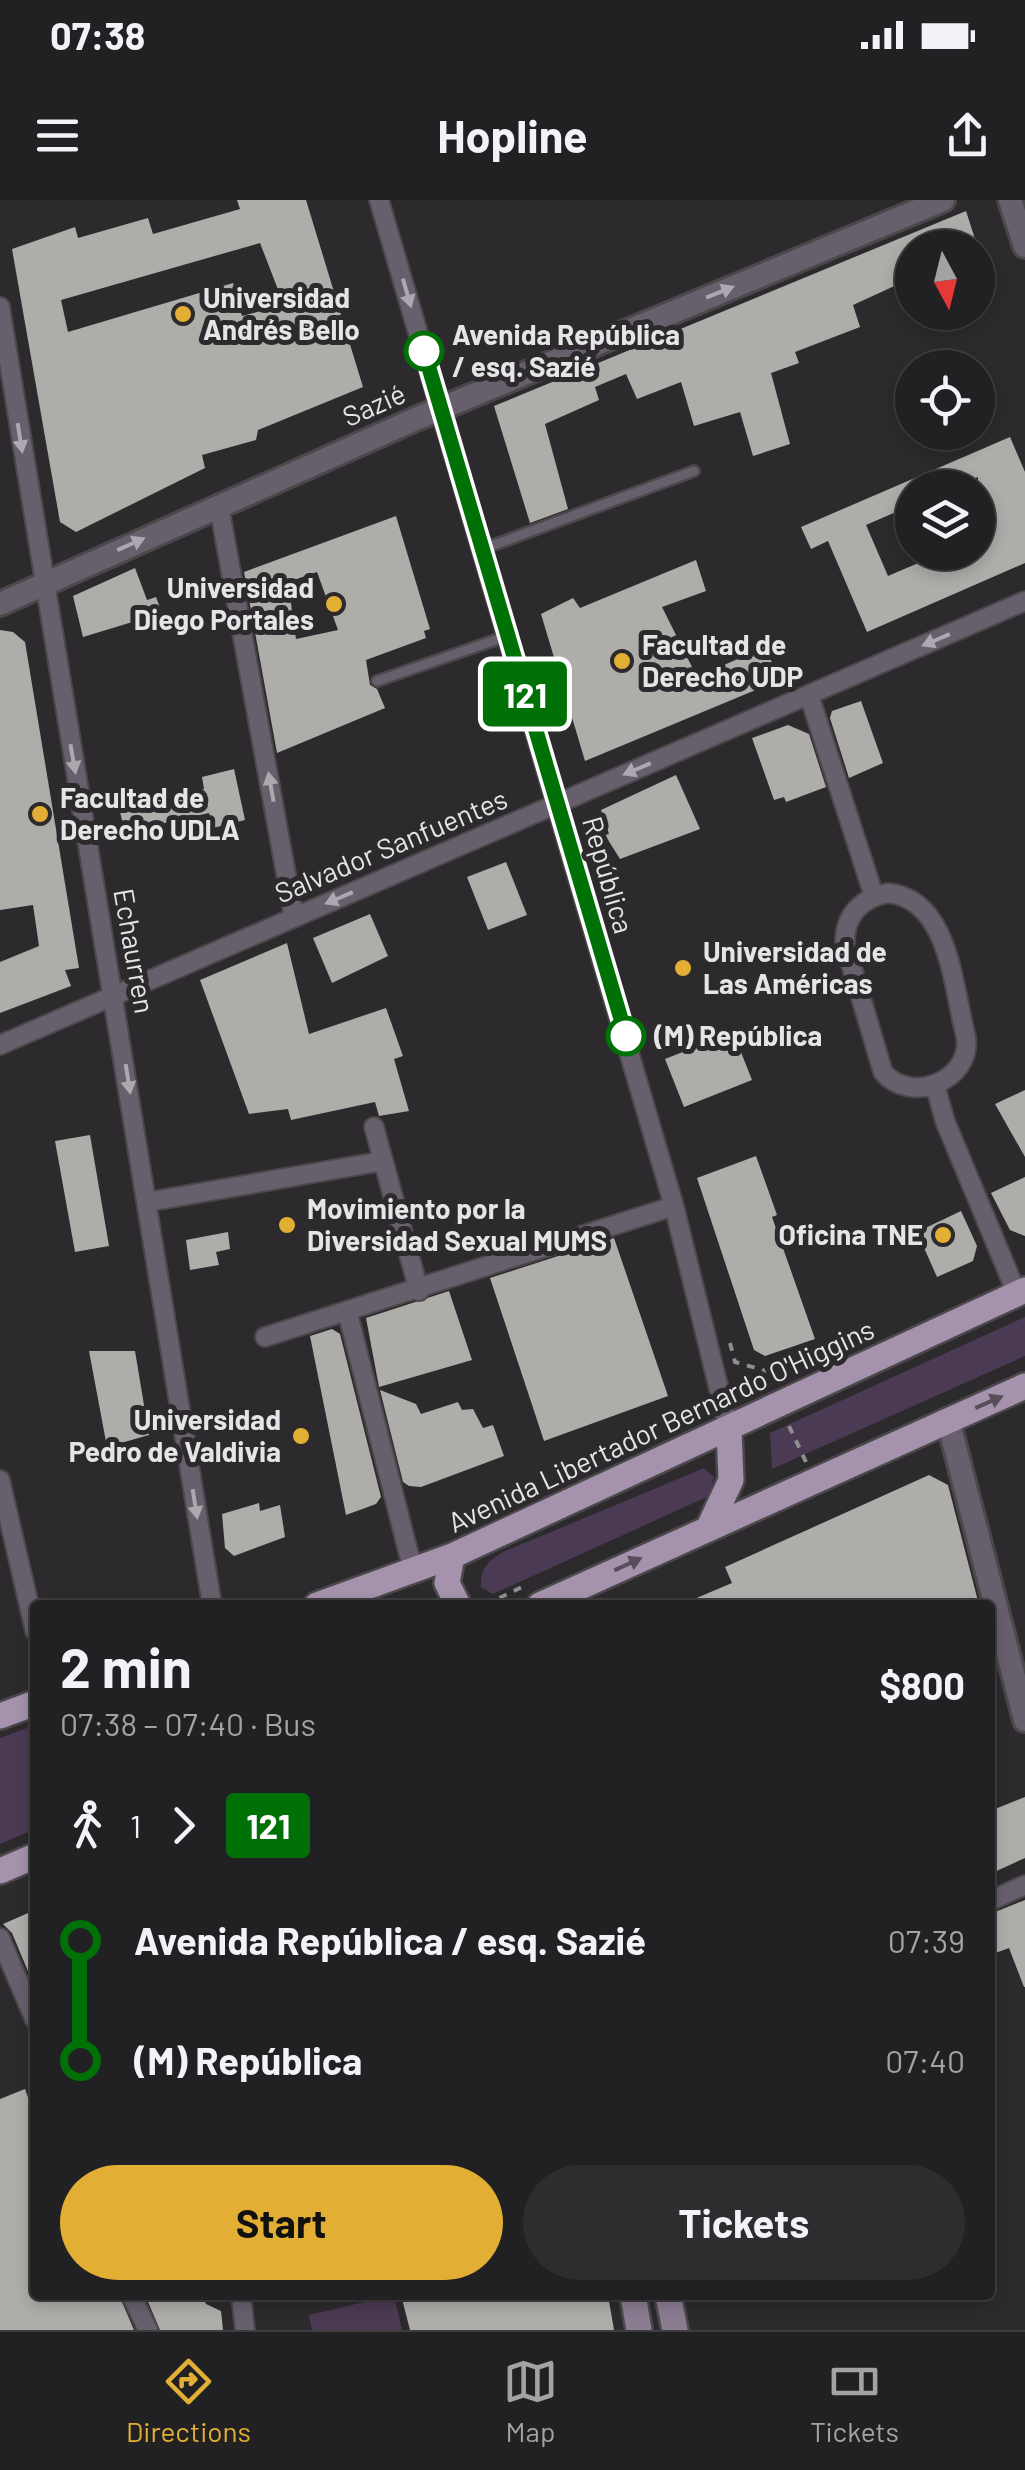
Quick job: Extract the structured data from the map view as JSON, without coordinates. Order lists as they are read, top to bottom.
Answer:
{
  "streets": {
    "main road": ["Avenida Libertador Bernardo O'Higgins"],
    "street": [
      "Sazié",
      "Salvador Sanfuentes",
      "República",
      "Echaurren"
    ]
  },
  "crossings": [
    ["Sazié", "República"],
    ["Sazié", "Echaurren"],
    ["Salvador Sanfuentes", "República"],
    ["Salvador Sanfuentes", "Echaurren"],
    ["República", "Avenida Libertador Bernardo O'Higgins"]
  ],
  "one_way": ["Sazié", "Salvador Sanfuentes", "Echaurren"],
  "places": [
    "Universidad Andrés Bello",
    "Avenida República / esq. Sazié",
    "Universidad Diego Portales",
    "Facultad de Derecho UDP",
    "Facultad de Derecho UDLA",
    "Universidad de Las Américas",
    "(M) República",
    "Movimiento por la Diversidad Sexual MUMS",
    "Oficina TNE",
    "Universidad Pedro de Valdivia"
  ],
  "lines": ["bus line 121"],
  "north": "bottom",
  "page": {
    "status": "07:38",
    "header": "Hopline",
    "on_map": "121",
    "heading": ["2 min", "07:38 – 07:40 · Bus", "$800"],
    "legs": ["1", "121"],
    "list": [
      {
        "name": "Avenida República / esq. Sazié",
        "value": "07:39"
      },
      {
        "name": "(M) República",
        "value": "07:40"
      }
    ],
    "buttons": ["Start", "Tickets"],
    "tabs": ["Directions", "Map", "Tickets"]
  }
}
